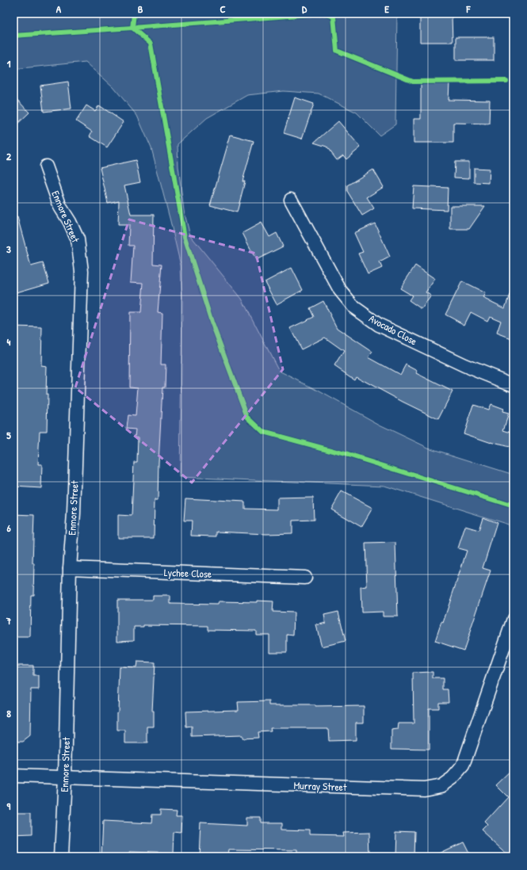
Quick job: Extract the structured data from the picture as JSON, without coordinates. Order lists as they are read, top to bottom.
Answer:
{
  "streets": {
    "street": [
      "Enmore Street",
      "Avocado Close",
      "Lychee Close",
      "Murray Street"
    ]
  },
  "crossings": [
    ["Enmore Street", "Lychee Close"],
    ["Enmore Street", "Murray Street"]
  ],
  "grid": {
    "columns": [
      "A",
      "B",
      "C",
      "D",
      "E",
      "F"
    ],
    "rows": [
      "1",
      "2",
      "3",
      "4",
      "5",
      "6",
      "7",
      "8",
      "9"
    ]
  }
}
